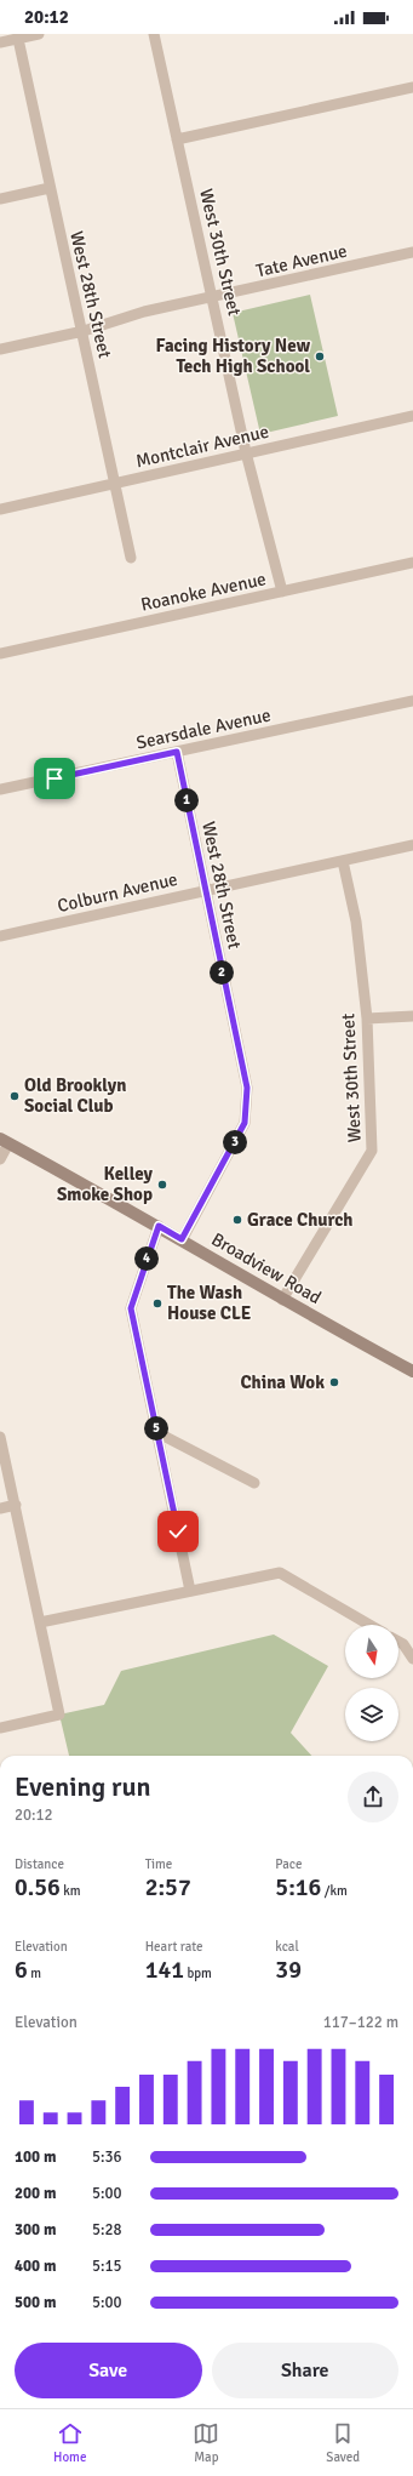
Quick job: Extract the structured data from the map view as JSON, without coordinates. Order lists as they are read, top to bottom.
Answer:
{
  "streets": {
    "main road": ["Broadview Road"],
    "street": [
      "West 30th Street",
      "Tate Avenue",
      "West 28th Street",
      "Montclair Avenue",
      "Roanoke Avenue",
      "Searsdale Avenue",
      "Colburn Avenue"
    ]
  },
  "crossings": [
    ["West 30th Street", "Tate Avenue"],
    ["West 30th Street", "Montclair Avenue"],
    ["West 30th Street", "Roanoke Avenue"],
    ["West 30th Street", "Colburn Avenue"],
    ["West 30th Street", "Broadview Road"],
    ["Tate Avenue", "West 28th Street"],
    ["West 28th Street", "Montclair Avenue"],
    ["West 28th Street", "Searsdale Avenue"],
    ["West 28th Street", "Colburn Avenue"],
    ["West 28th Street", "Broadview Road"]
  ],
  "places": [
    "Facing History New Tech High School",
    "Old Brooklyn Social Club",
    "Kelley Smoke Shop",
    "Grace Church",
    "The Wash House CLE",
    "China Wok"
  ],
  "north": "bottom",
  "page": {
    "status": "20:12",
    "pins": [
      "1",
      "2",
      "3",
      "4",
      "5"
    ],
    "heading": ["Evening run", "20:12"],
    "stats": [
      ["Distance", "0.56 km"],
      ["Time", "2:57"],
      ["Pace", "5:16 /km"],
      ["Elevation", "6 m"],
      ["Heart rate", "141 bpm"],
      ["kcal", "39"]
    ],
    "chart": ["Elevation", "117–122 m"],
    "list": [
      {
        "name": "100 m",
        "note": "5:36"
      },
      {
        "name": "200 m",
        "note": "5:00"
      },
      {
        "name": "300 m",
        "note": "5:28"
      },
      {
        "name": "400 m",
        "note": "5:15"
      },
      {
        "name": "500 m",
        "note": "5:00"
      }
    ],
    "buttons": ["Save", "Share"],
    "tabs": ["Home", "Map", "Saved"]
  }
}
